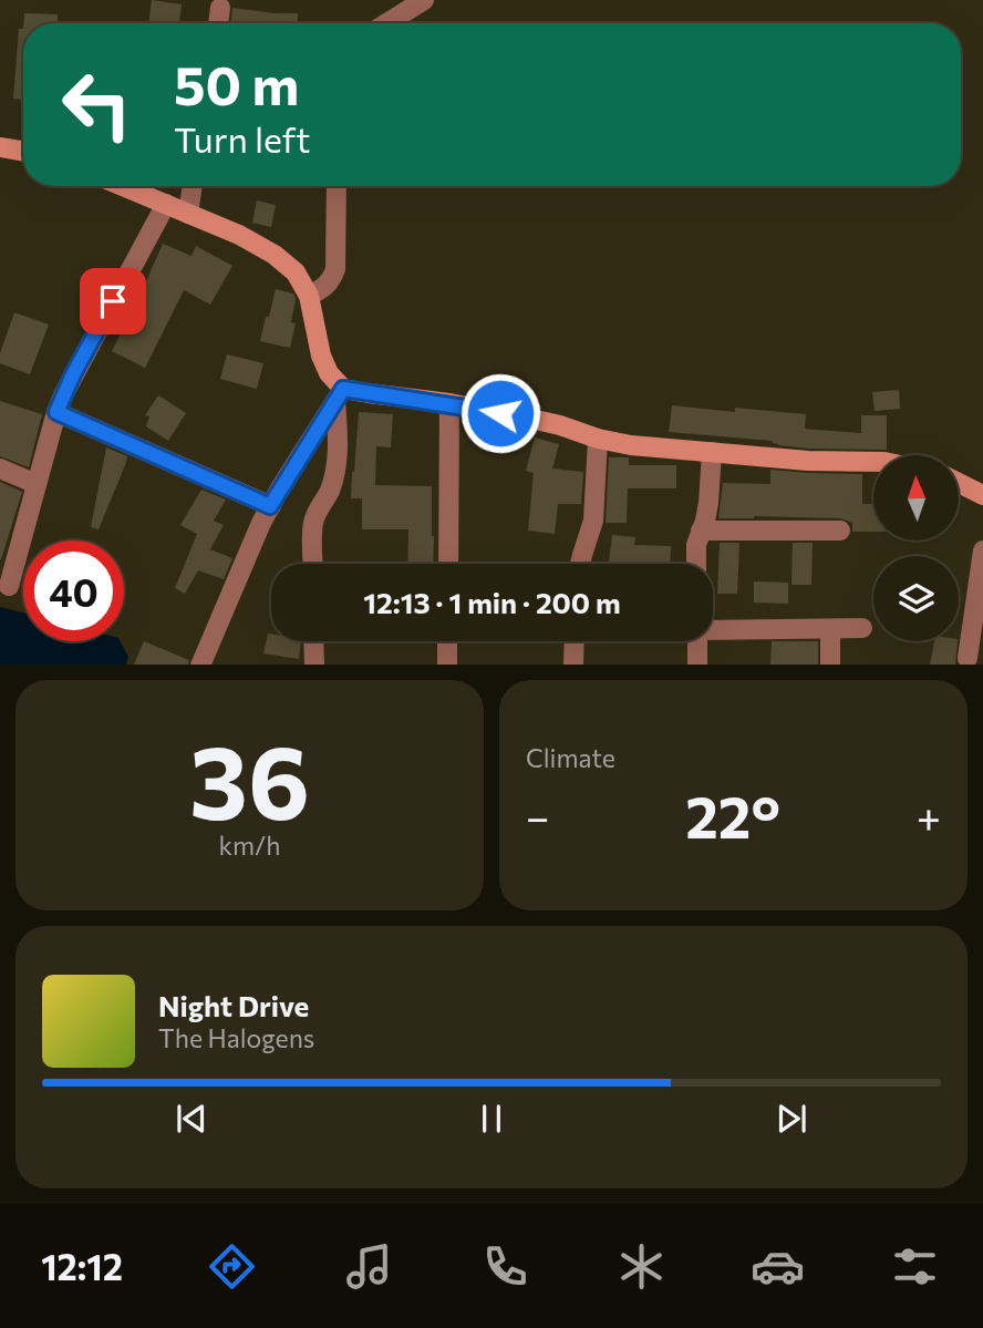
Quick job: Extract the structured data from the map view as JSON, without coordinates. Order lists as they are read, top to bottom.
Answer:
{
  "north": "top",
  "page": {
    "turn": ["50 m", "Turn left"],
    "limit": "40",
    "trip": "12:13 · 1 min · 200 m",
    "tile": [
      ["36", "km/h"],
      "Climate"
    ],
    "heat": ["−", "22°", "+"],
    "song": ["Night Drive", "The Halogens"],
    "tabs": "12:12"
  }
}
